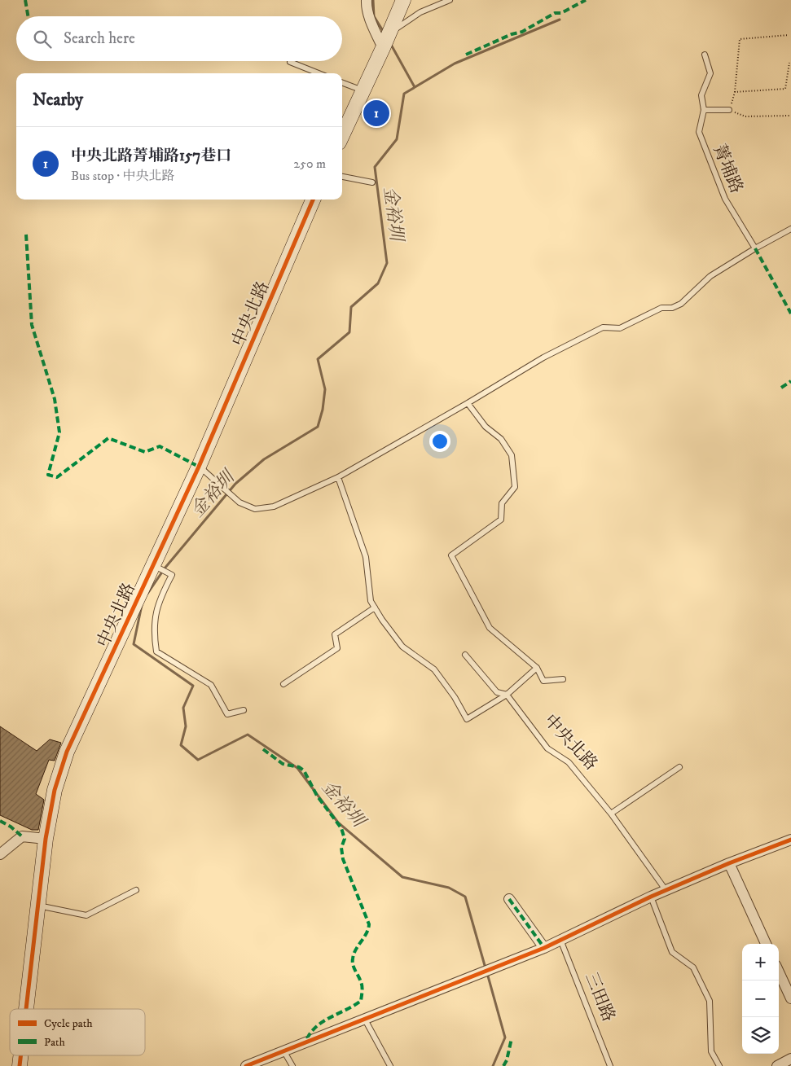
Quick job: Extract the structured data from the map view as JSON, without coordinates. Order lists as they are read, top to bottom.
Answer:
{
  "streets": {
    "street": ["中央北路"],
    "lane": ["菁埔路", "三田路"]
  },
  "water": ["金裕圳"],
  "legend": ["Cycle path", "Path"],
  "page": {
    "search": "Search here",
    "heading": "Nearby",
    "pins": "1",
    "list": [
      {
        "mark": "1",
        "name": "中央北路菁埔路157巷口",
        "note": "Bus stop · 中央北路",
        "value": "250 m"
      }
    ],
    "map_buttons": ["+", "−"]
  }
}
